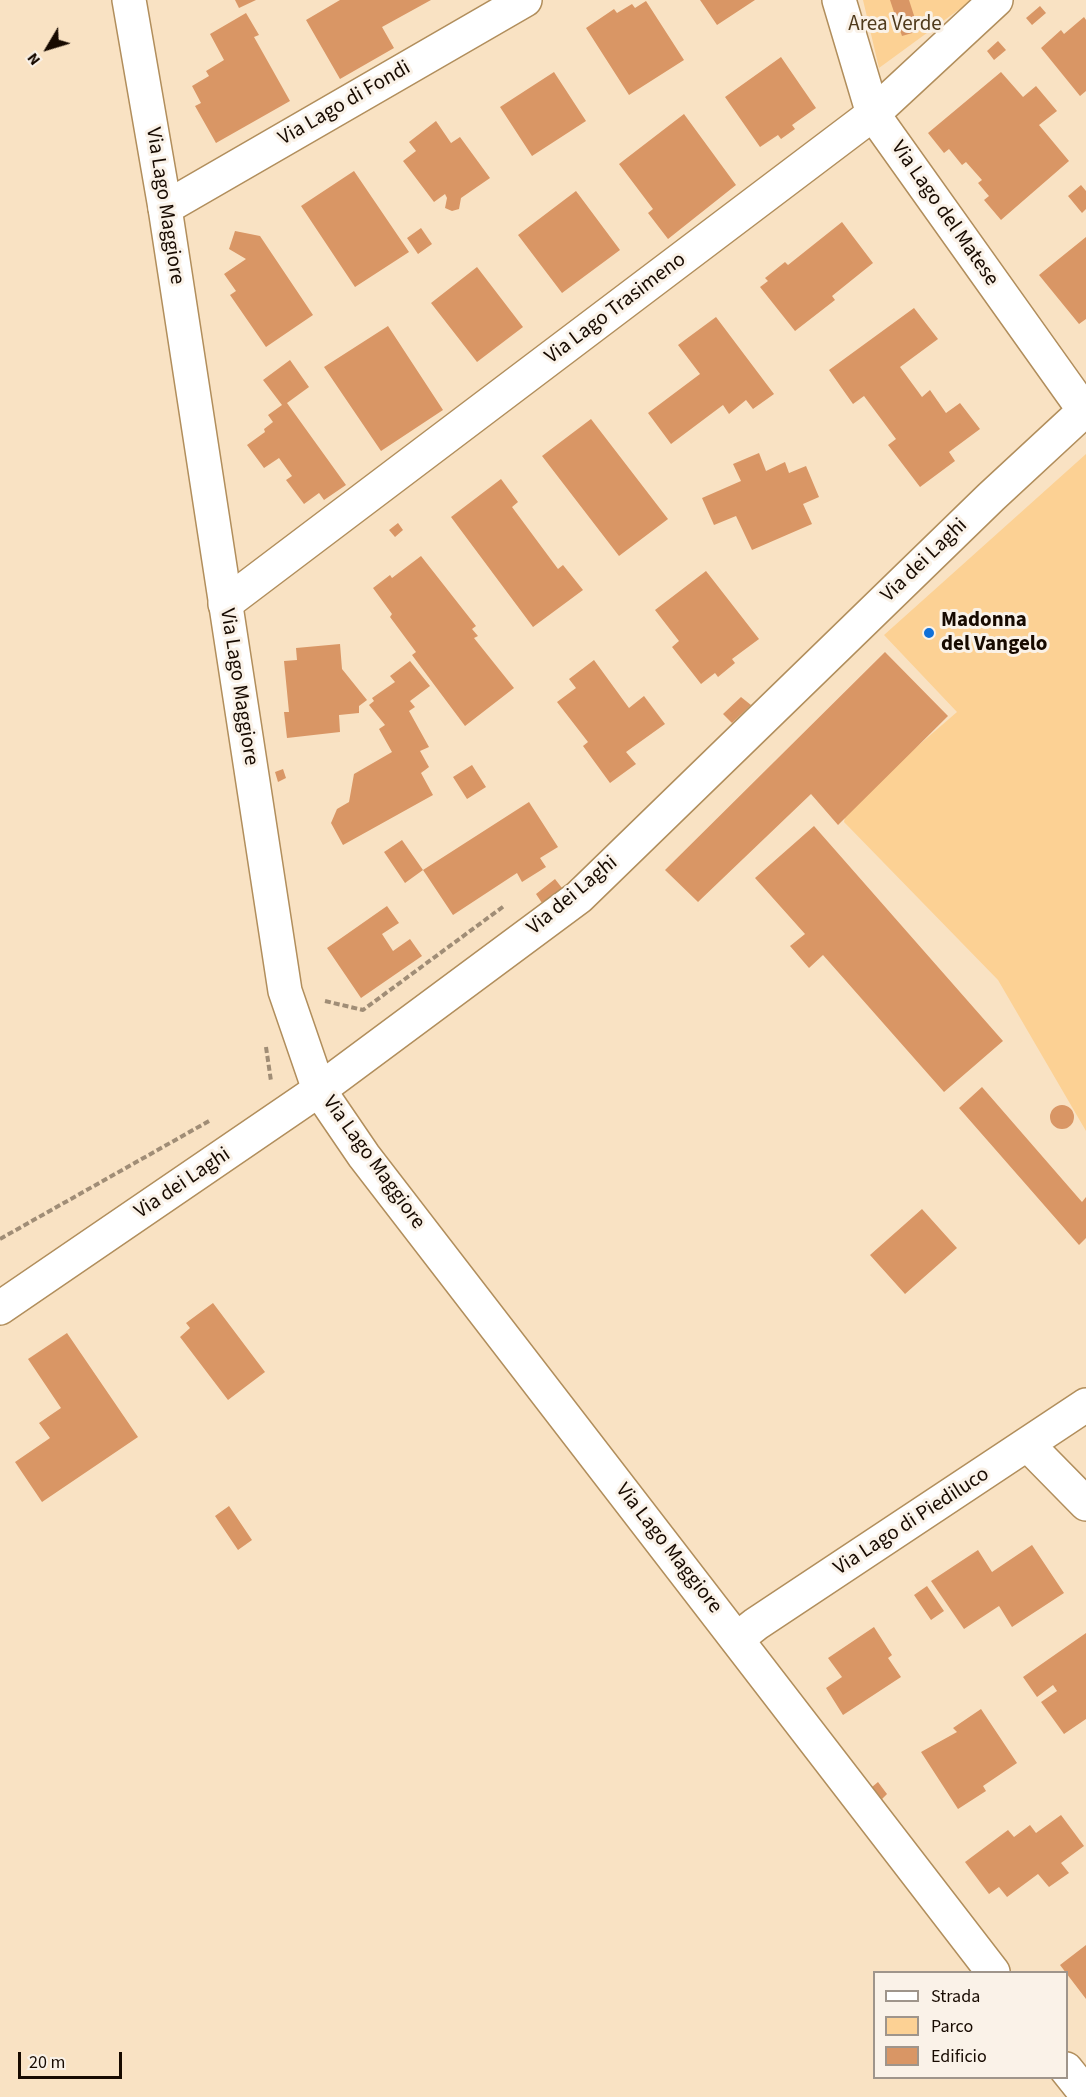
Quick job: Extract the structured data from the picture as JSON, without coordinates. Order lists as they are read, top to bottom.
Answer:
{
  "streets": {
    "street": [
      "Via Lago di Fondi",
      "Via Lago Maggiore",
      "Via Lago del Matese",
      "Via Lago Trasimeno",
      "Via dei Laghi",
      "Via Lago di Piediluco"
    ]
  },
  "crossings": [
    ["Via Lago di Fondi", "Via Lago Maggiore"],
    ["Via Lago Maggiore", "Via Lago Trasimeno"],
    ["Via Lago Maggiore", "Via dei Laghi"],
    ["Via Lago Maggiore", "Via Lago di Piediluco"],
    ["Via Lago del Matese", "Via Lago Trasimeno"],
    ["Via Lago del Matese", "Via dei Laghi"]
  ],
  "parks": ["Area Verde"],
  "places": ["Madonna del Vangelo"],
  "legend": ["Strada", "Parco", "Edificio"],
  "scale_bar": "20 m",
  "north": "bottom left"
}
